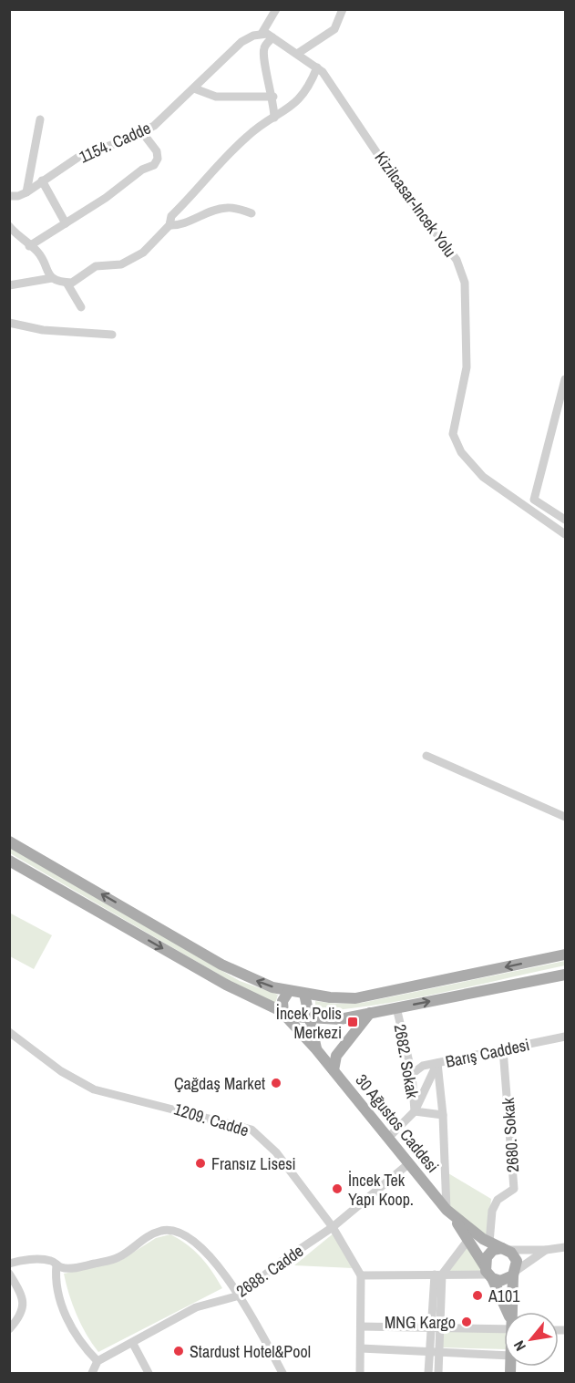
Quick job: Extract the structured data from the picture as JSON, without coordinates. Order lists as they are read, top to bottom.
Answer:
{
  "streets": {
    "main road": ["30 Ağustos Caddesi"],
    "street": [
      "1154. Cadde",
      "Kizilcasar-Incek Yolu",
      "Barış Caddesi",
      "2682. Sokak",
      "1209. Cadde",
      "2680. Sokak",
      "2688. Cadde"
    ]
  },
  "crossings": [
    ["1154. Cadde", "Kizilcasar-Incek Yolu"],
    ["Barış Caddesi", "2682. Sokak"],
    ["Barış Caddesi", "2680. Sokak"],
    ["2682. Sokak", "30 Ağustos Caddesi"],
    ["1209. Cadde", "2688. Cadde"],
    ["30 Ağustos Caddesi", "2688. Cadde"]
  ],
  "places": {
    "transit": ["İncek Polis Merkezi"],
    "other": [
      "Çağdaş Market",
      "Fransız Lisesi",
      "İncek Tek Yapı Koop.",
      "A101",
      "MNG Kargo",
      "Stardust Hotel&Pool"
    ]
  },
  "north": "bottom left"
}
